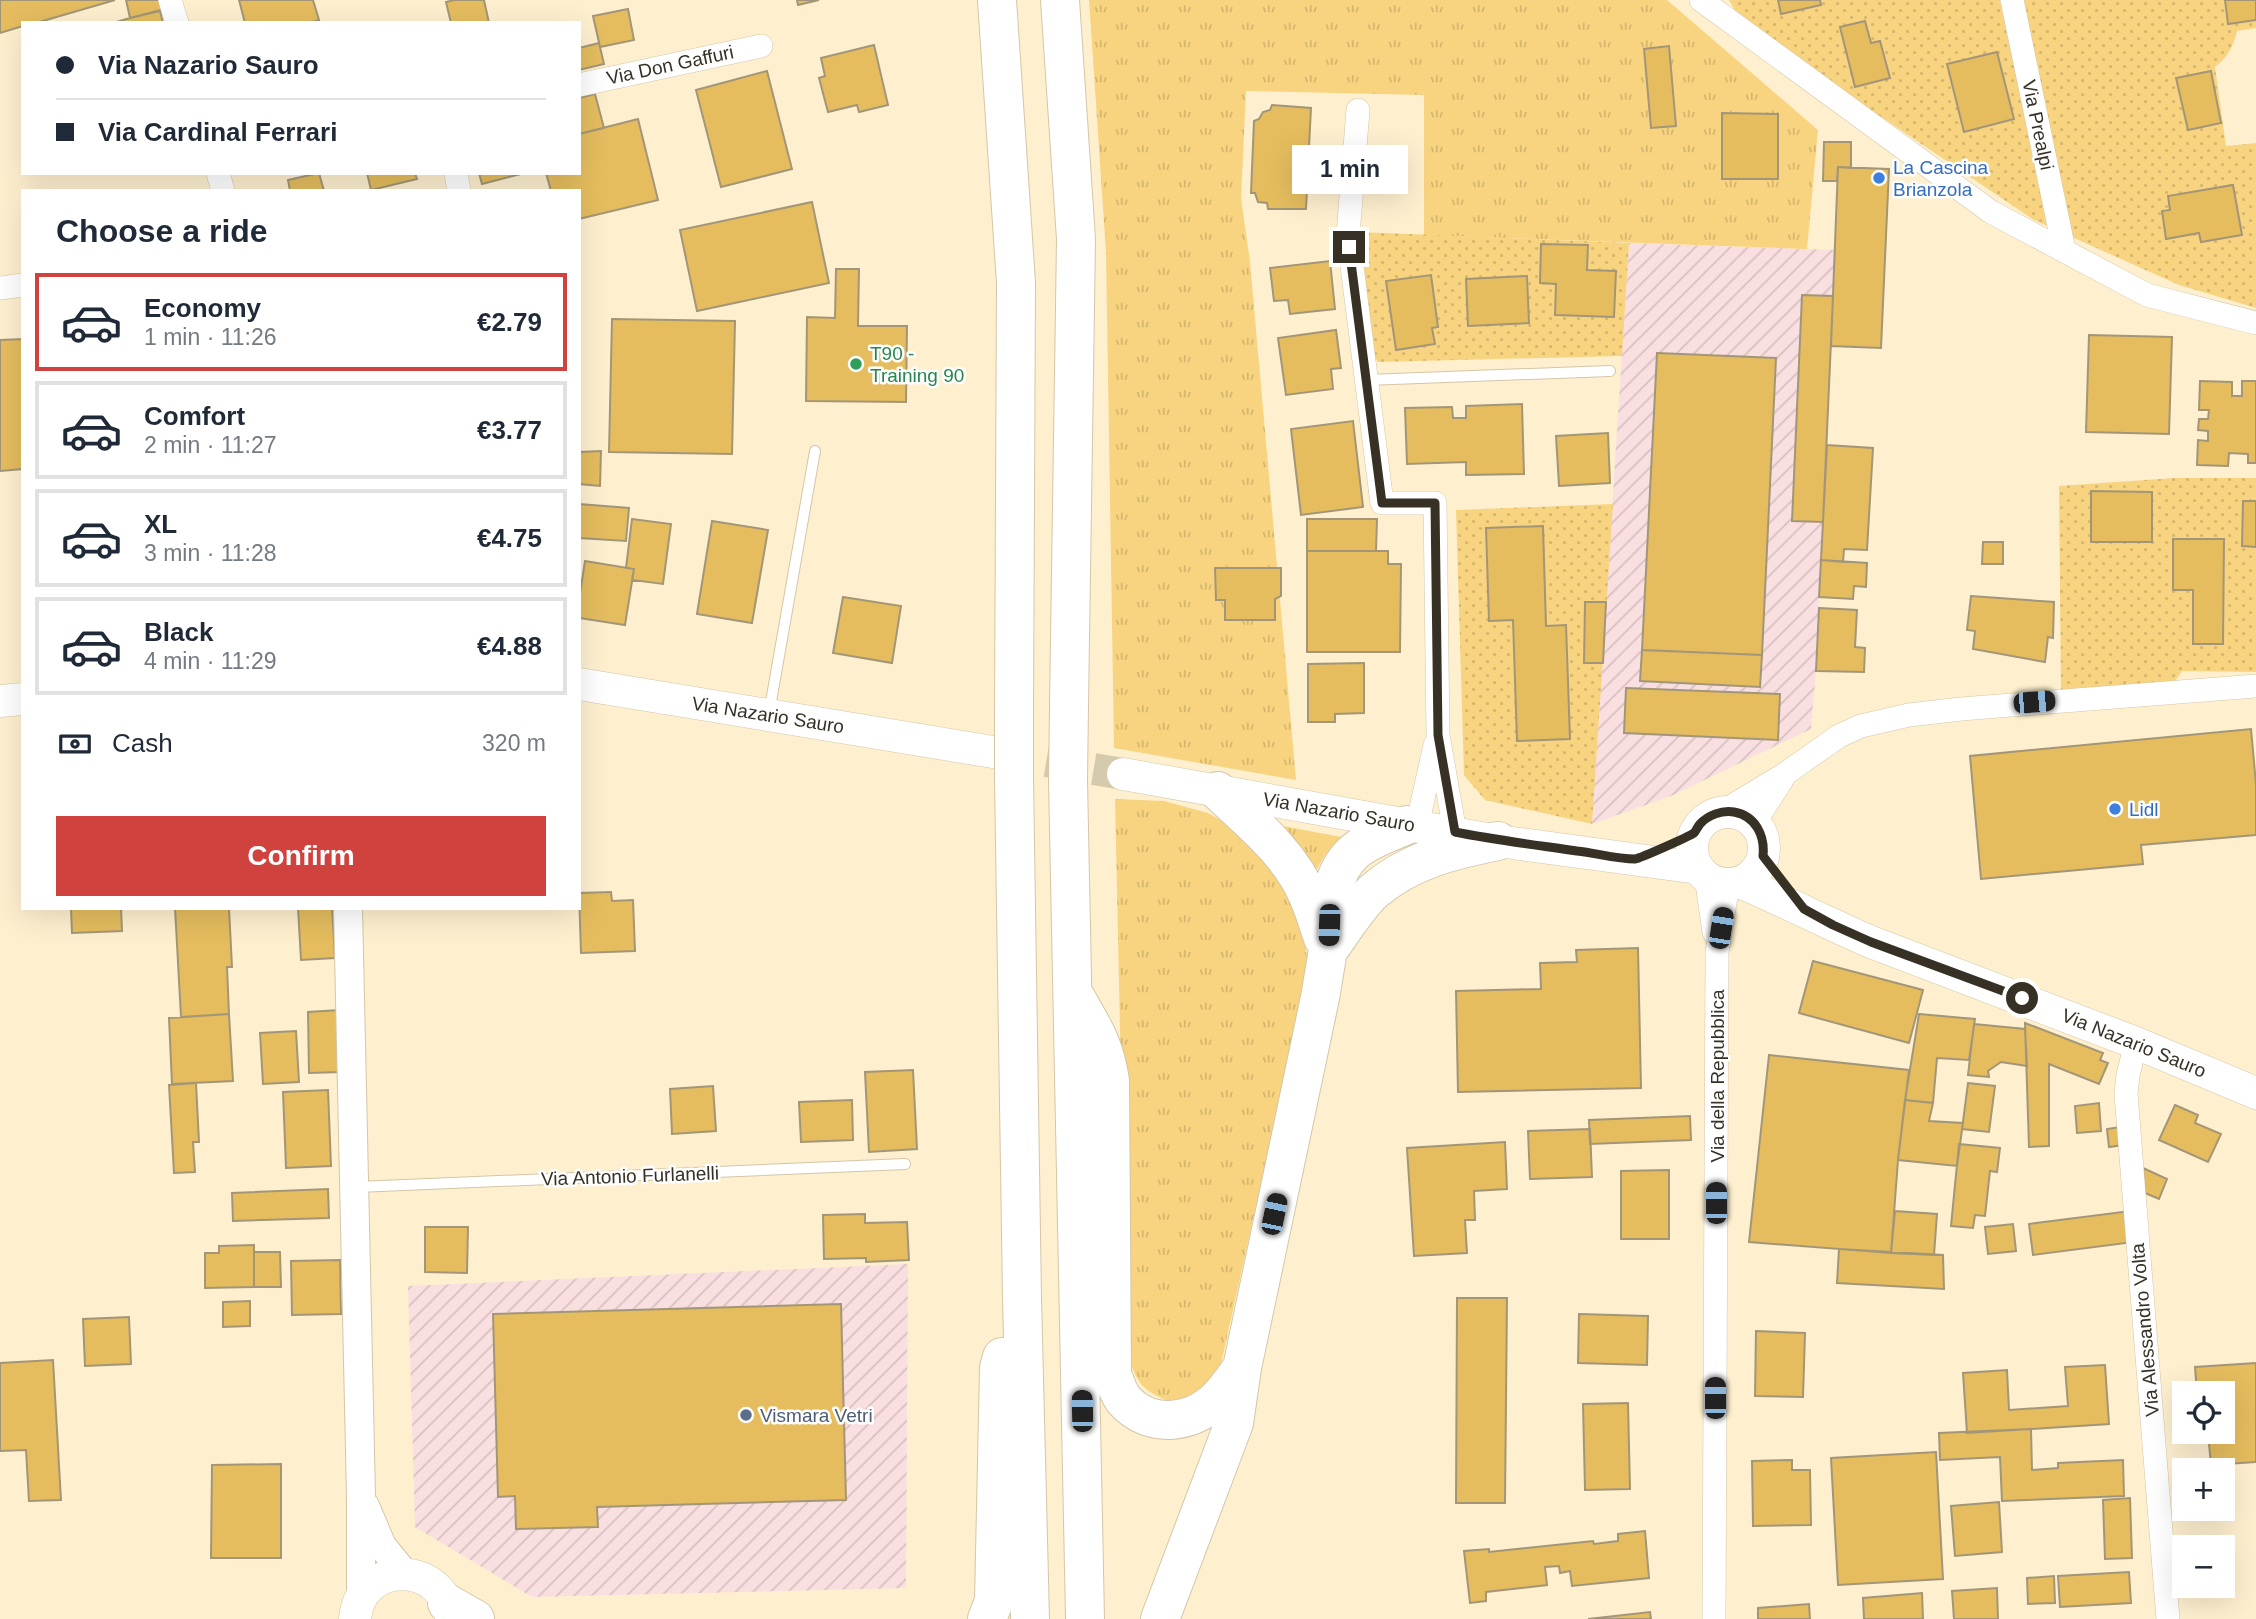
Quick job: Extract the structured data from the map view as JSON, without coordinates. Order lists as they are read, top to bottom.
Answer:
{
  "streets": {
    "main road": ["Via Nazario Sauro"],
    "street": [
      "Via Don Gaffuri",
      "Via Prealpi",
      "Via della Repubblica",
      "Via Alessandro Volta"
    ],
    "lane": ["Via Antonio Furlanelli"]
  },
  "crossings": [
    ["Via Nazario Sauro", "Via della Repubblica"],
    ["Via Nazario Sauro", "Via Alessandro Volta"]
  ],
  "places": [
    "La Cascina Brianzola",
    "T90 - Training 90",
    "Lidl",
    "Vismara Vetri"
  ],
  "page": {
    "banner": ["Via Nazario Sauro", "Via Cardinal Ferrari"],
    "bubble": "1 min",
    "heading": "Choose a ride",
    "list": [
      {
        "name": "Economy",
        "note": "1 min · 11:26",
        "value": "€2.79"
      },
      {
        "name": "Comfort",
        "note": "2 min · 11:27",
        "value": "€3.77"
      },
      {
        "name": "XL",
        "note": "3 min · 11:28",
        "value": "€4.75"
      },
      {
        "name": "Black",
        "note": "4 min · 11:29",
        "value": "€4.88"
      }
    ],
    "pay": ["Cash", "320 m"],
    "buttons": "Confirm",
    "map_buttons": ["+", "−"]
  }
}
